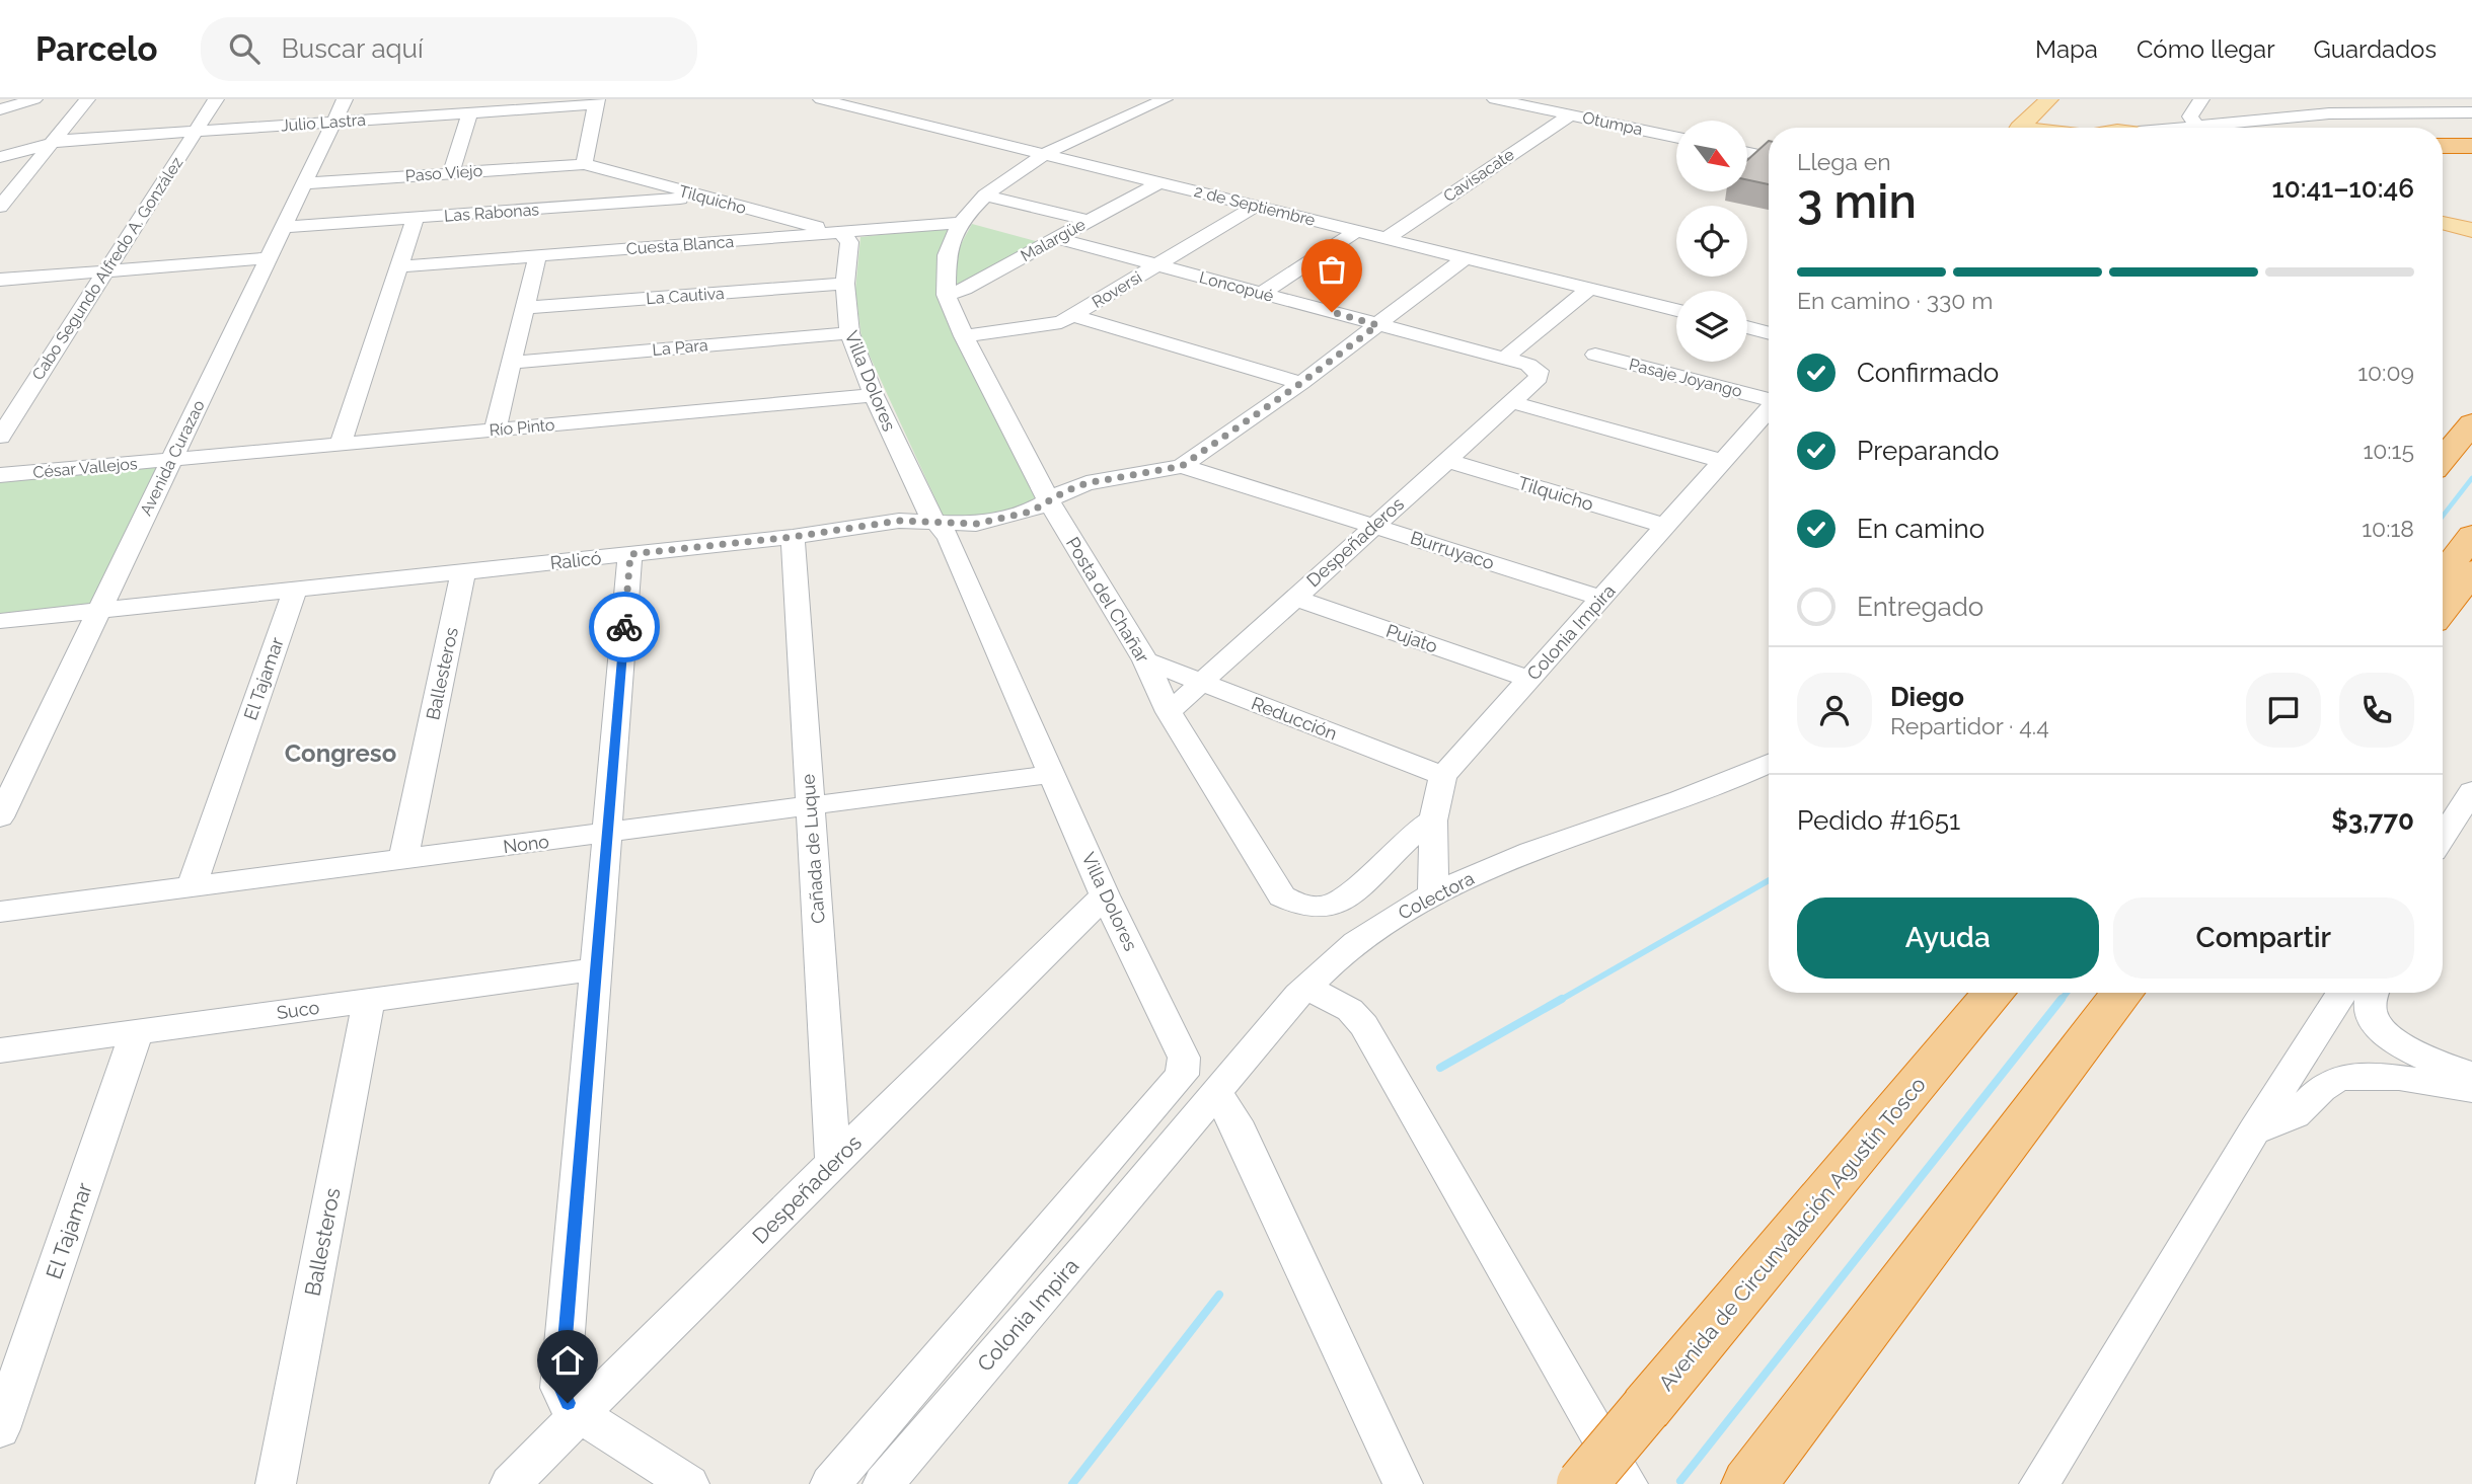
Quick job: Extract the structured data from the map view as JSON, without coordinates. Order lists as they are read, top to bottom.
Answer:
{
  "streets": {
    "highway": ["Avenida de Circunvalación Agustín Tosco"],
    "street": [
      "Julio Lastra",
      "Otumpa",
      "Paso Viejo",
      "Cavisacate",
      "Tilquicho",
      "2 de Septiembre",
      "Las Rabonas",
      "Malargüe",
      "Cuesta Blanca",
      "Cabo Segundo Alfredo A. González",
      "Loncopué",
      "Roversi",
      "La Cautiva",
      "La Para",
      "Pasaje Joyango",
      "Villa Dolores",
      "Río Pinto",
      "Avenida Curazao",
      "César Vallejos",
      "Despeñaderos",
      "Burruyaco",
      "Ralicó",
      "Posta del Chañar",
      "Colonia Impira",
      "Pujato",
      "Ballesteros",
      "El Tajamar",
      "Reducción",
      "Nono",
      "Cañada de Luque",
      "Colectora",
      "Suco"
    ]
  },
  "crossings": [
    ["Julio Lastra", "Cabo Segundo Alfredo A. González"],
    ["Julio Lastra", "Avenida Curazao"],
    ["Otumpa", "Cavisacate"],
    ["Paso Viejo", "Tilquicho"],
    ["Paso Viejo", "Avenida Curazao"],
    ["Cavisacate", "2 de Septiembre"],
    ["Tilquicho", "Las Rabonas"],
    ["Tilquicho", "Cuesta Blanca"],
    ["Tilquicho", "Villa Dolores"],
    ["Tilquicho", "Despeñaderos"],
    ["Tilquicho", "Colonia Impira"],
    ["2 de Septiembre", "Malargüe"],
    ["2 de Septiembre", "Roversi"],
    ["2 de Septiembre", "Posta del Chañar"],
    ["Las Rabonas", "Avenida Curazao"],
    ["Malargüe", "Loncopué"],
    ["Malargüe", "Posta del Chañar"],
    ["Cuesta Blanca", "Villa Dolores"],
    ["Cuesta Blanca", "Posta del Chañar"],
    ["Loncopué", "Roversi"],
    ["Loncopué", "Despeñaderos"],
    ["Roversi", "Posta del Chañar"],
    ["La Cautiva", "Villa Dolores"],
    ["La Para", "Villa Dolores"],
    ["Villa Dolores", "Río Pinto"],
    ["Villa Dolores", "Despeñaderos"],
    ["Villa Dolores", "Ralicó"],
    ["Villa Dolores", "Nono"],
    ["Río Pinto", "Avenida Curazao"],
    ["Río Pinto", "César Vallejos"],
    ["Avenida Curazao", "César Vallejos"],
    ["Avenida Curazao", "Ralicó"],
    ["Despeñaderos", "Burruyaco"],
    ["Despeñaderos", "Posta del Chañar"],
    ["Despeñaderos", "Pujato"],
    ["Despeñaderos", "Reducción"],
    ["Despeñaderos", "Cañada de Luque"],
    ["Burruyaco", "Ralicó"],
    ["Burruyaco", "Colonia Impira"],
    ["Ralicó", "Posta del Chañar"],
    ["Ralicó", "Ballesteros"],
    ["Ralicó", "El Tajamar"],
    ["Ralicó", "Cañada de Luque"],
    ["Posta del Chañar", "Colonia Impira"],
    ["Posta del Chañar", "Reducción"],
    ["Colonia Impira", "Pujato"],
    ["Colonia Impira", "Reducción"],
    ["Colonia Impira", "Colectora"],
    ["Ballesteros", "Nono"],
    ["Ballesteros", "Suco"],
    ["El Tajamar", "Nono"],
    ["El Tajamar", "Suco"],
    ["Nono", "Cañada de Luque"]
  ],
  "districts": ["Congreso"],
  "north": "bottom right",
  "page": {
    "header": "Parcelo",
    "search": "Buscar aquí",
    "nav": ["Mapa", "Cómo llegar", "Guardados"],
    "heading": ["3 min", "Llega en", "10:41–10:46"],
    "panel": [
      "Diego",
      "Repartidor · 4.4",
      "Pedido #1651",
      "$3,770"
    ],
    "bar": "En camino · 330 m",
    "list": [
      ["Confirmado", "10:09"],
      ["Preparando", "10:15"],
      ["En camino", "10:18"],
      "Entregado"
    ],
    "buttons": ["Ayuda", "Compartir"]
  }
}
